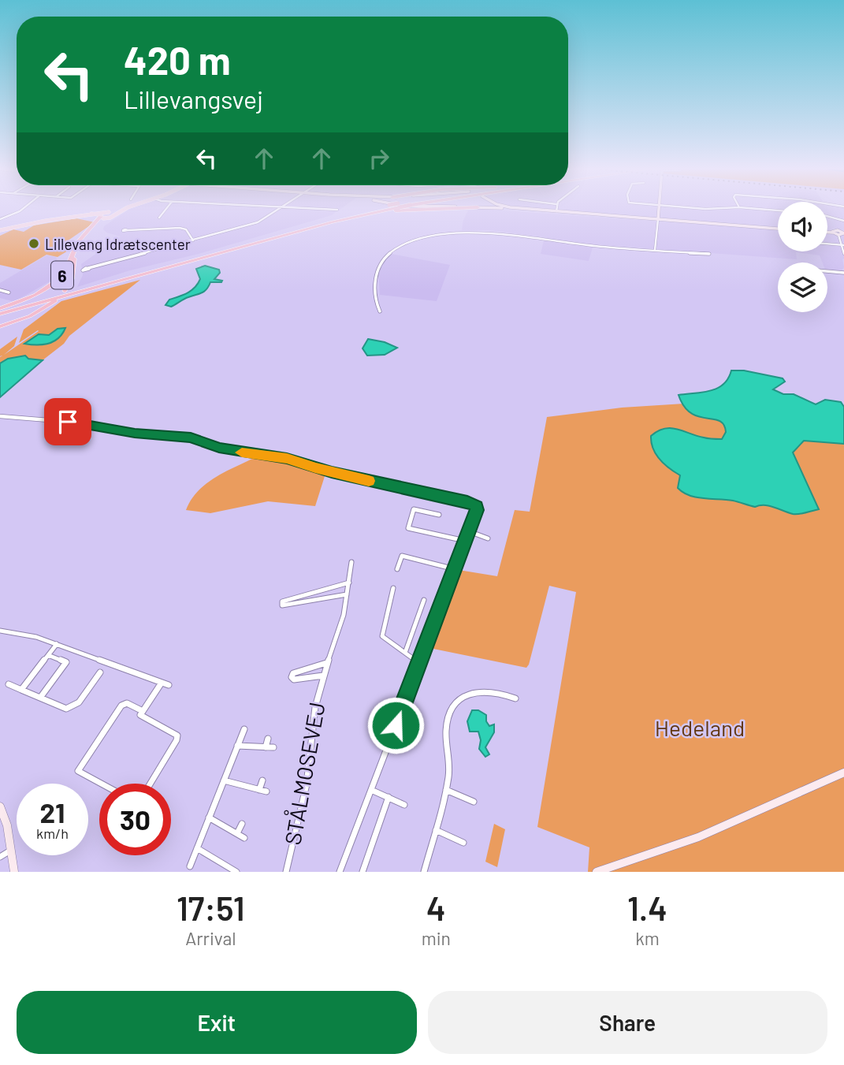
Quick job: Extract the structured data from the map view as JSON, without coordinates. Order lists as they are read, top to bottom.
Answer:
{
  "streets": {
    "highway": ["6"],
    "street": ["STÅLMOSEVEJ"]
  },
  "parks": ["Hedeland"],
  "places": ["Lillevang Idrætscenter"],
  "page": {
    "turn": ["420 m", "Lillevangsvej"],
    "speed": "21 km/h",
    "limit": "30",
    "eta": [
      "17:51",
      "Arrival",
      "4",
      "min",
      "1.4",
      "km"
    ],
    "buttons": ["Exit", "Share"]
  }
}
